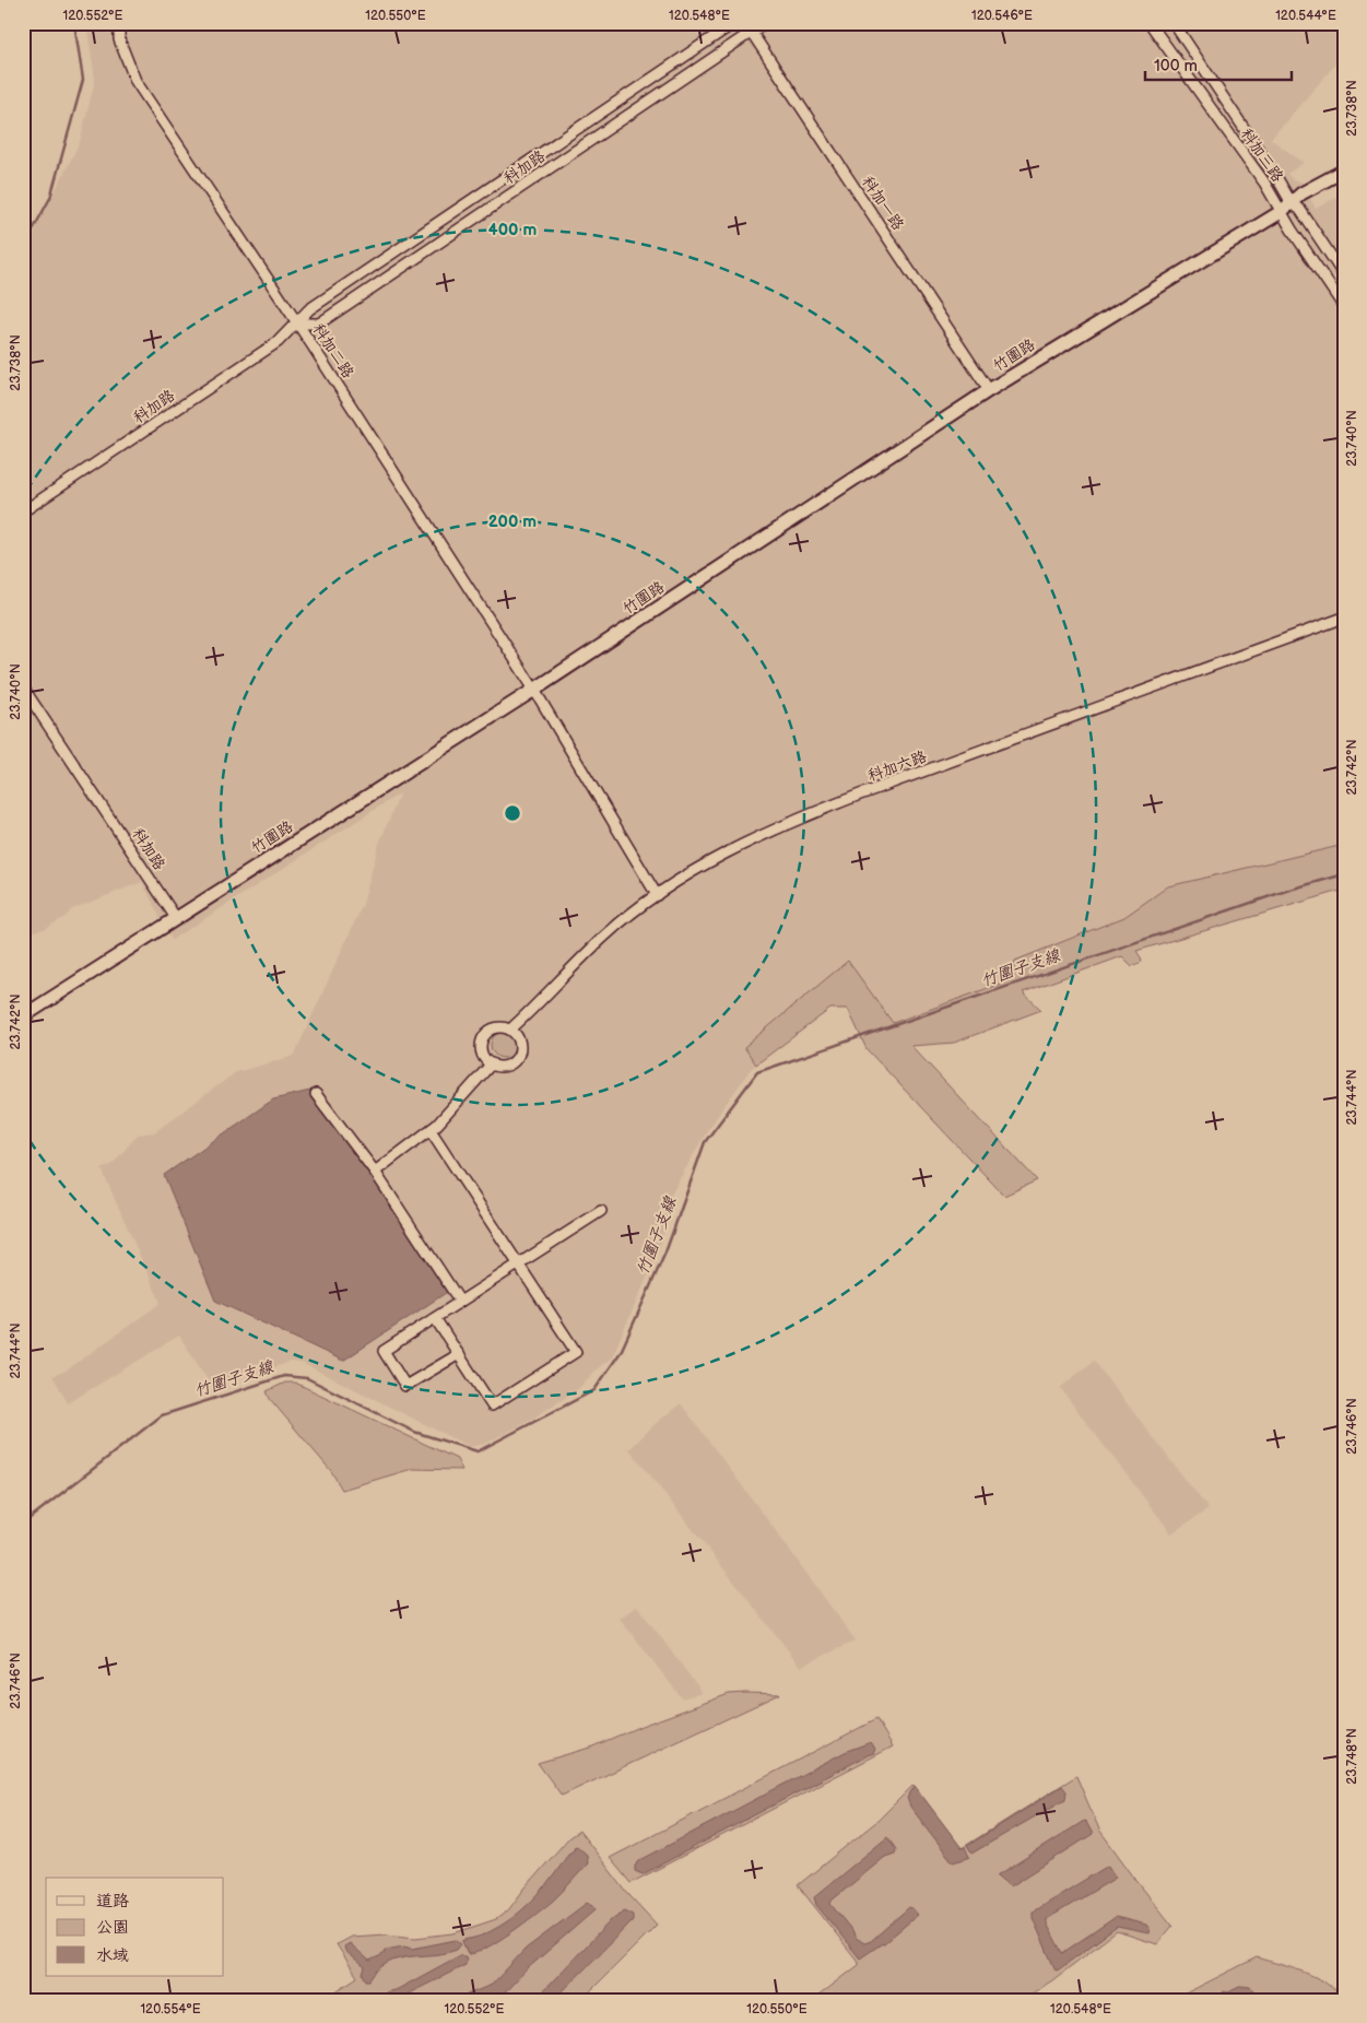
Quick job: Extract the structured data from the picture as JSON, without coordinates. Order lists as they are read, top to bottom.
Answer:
{
  "streets": {
    "street": [
      "科加三路",
      "科加路",
      "科加一路",
      "科加二路",
      "竹圍路",
      "科加六路"
    ]
  },
  "crossings": [
    ["科加三路", "竹圍路"],
    ["科加路", "科加一路"],
    ["科加路", "科加二路"],
    ["科加路", "竹圍路"],
    ["科加一路", "竹圍路"],
    ["科加二路", "竹圍路"],
    ["科加二路", "科加六路"]
  ],
  "water": ["竹圍子支線"],
  "legend": ["道路", "公園", "水域"],
  "scale_bar": "100 m",
  "coordinates": [
    "120.552°E",
    "120.550°E",
    "120.548°E",
    "120.546°E",
    "120.544°E",
    "23.738°N",
    "23.740°N",
    "23.742°N",
    "23.744°N",
    "23.746°N",
    "23.748°N",
    "120.554°E"
  ],
  "rings": ["400 m", "200 m"]
}
